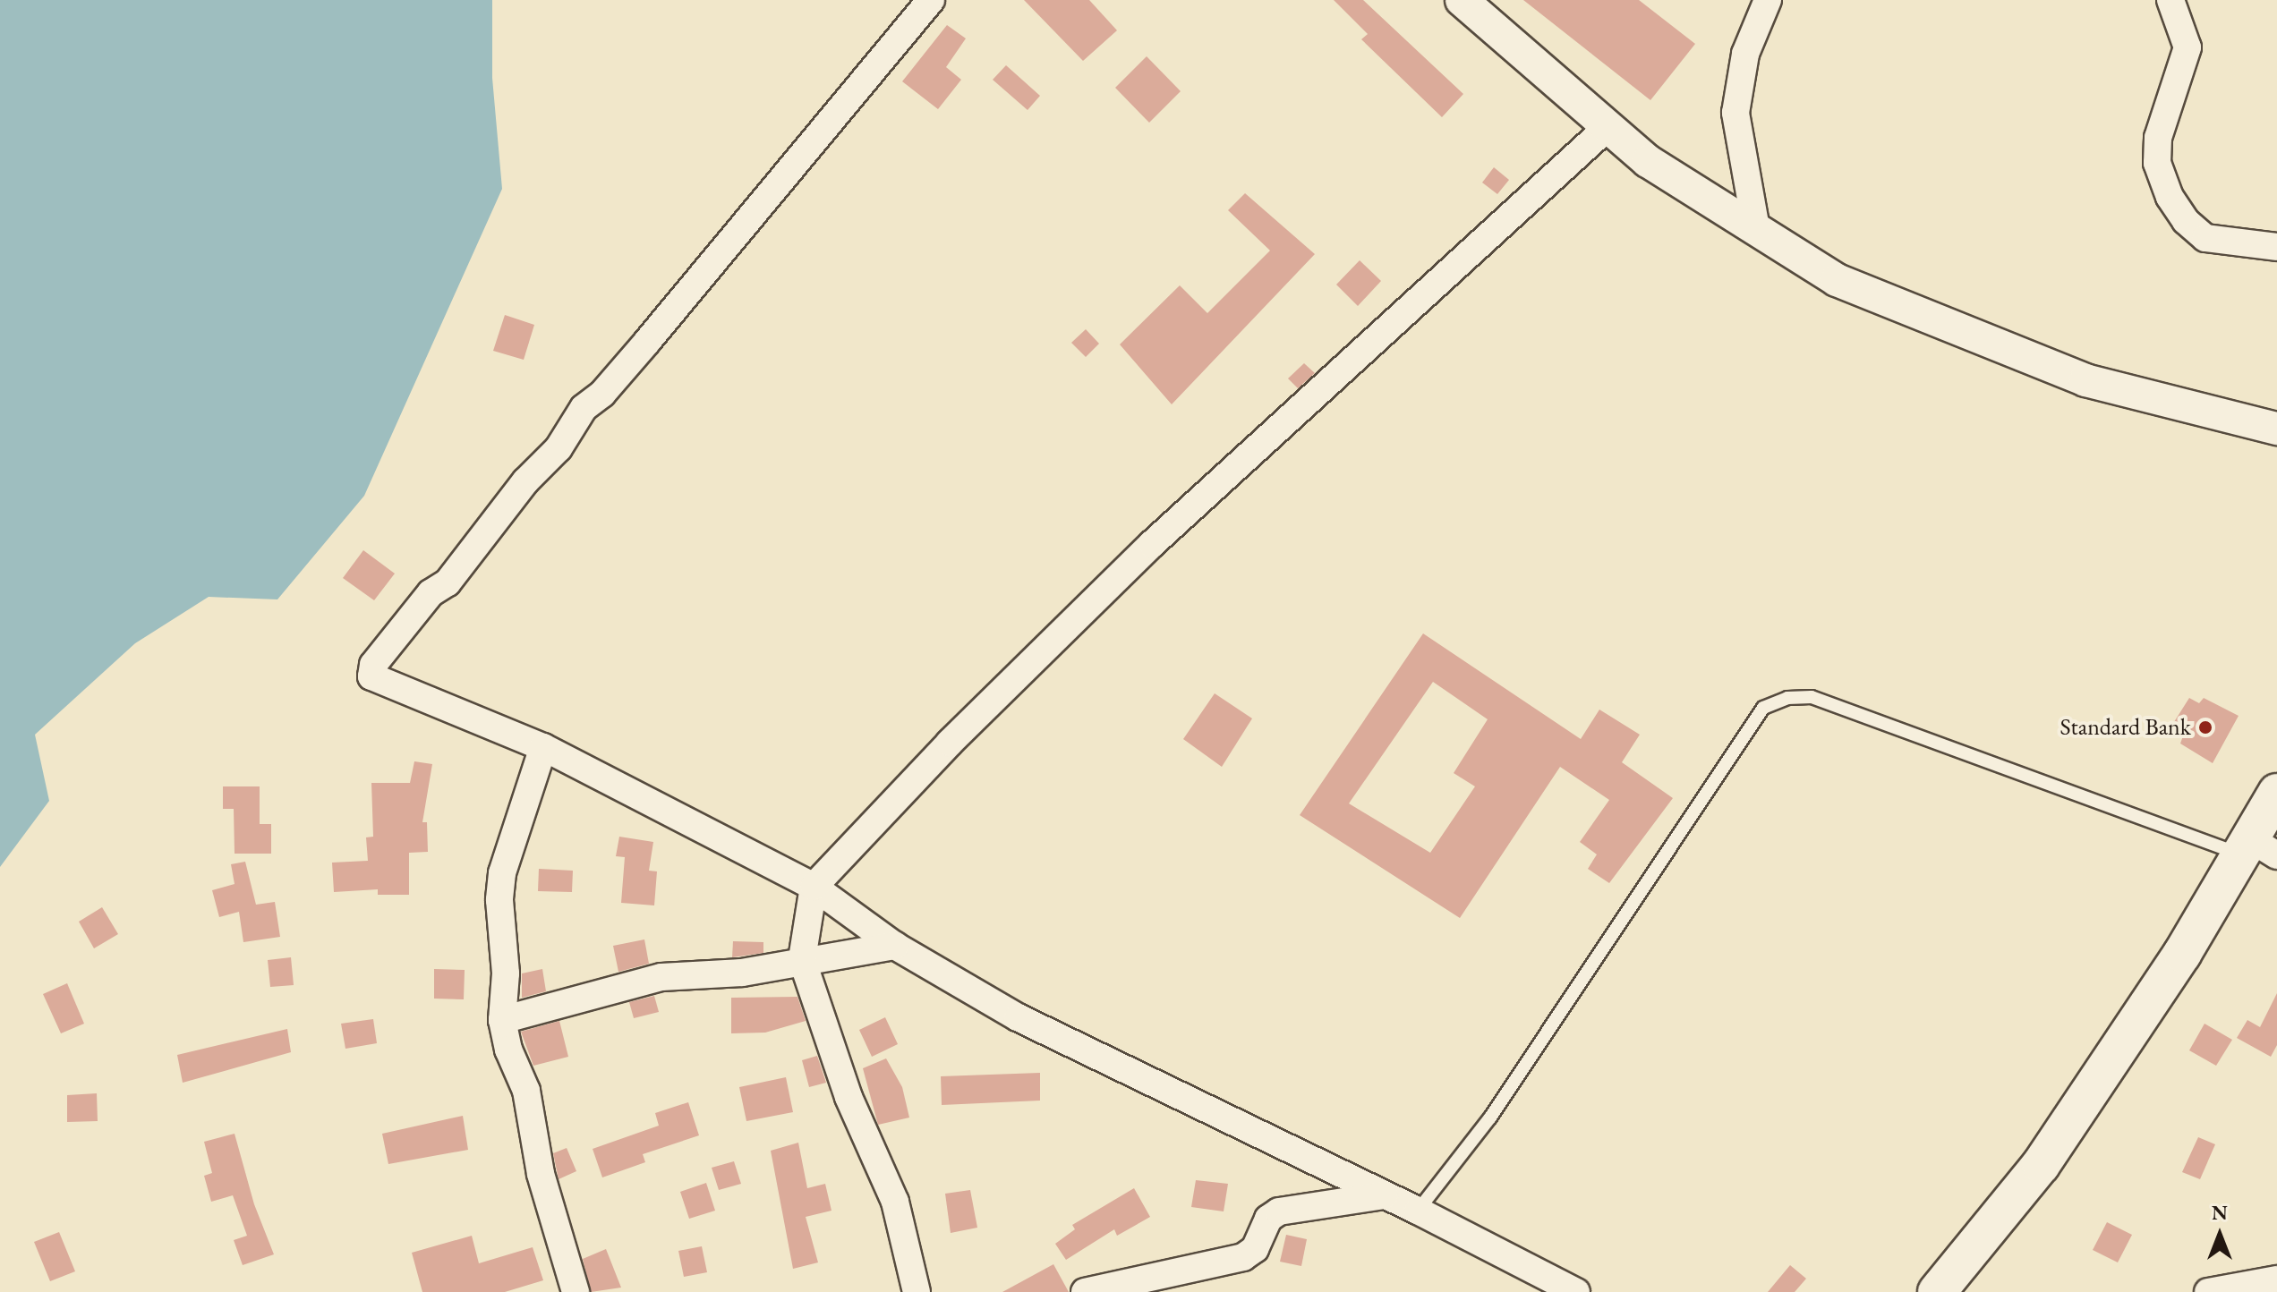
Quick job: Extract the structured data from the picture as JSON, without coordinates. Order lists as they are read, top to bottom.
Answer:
{
  "places": ["Standard Bank"],
  "north": "top"
}
